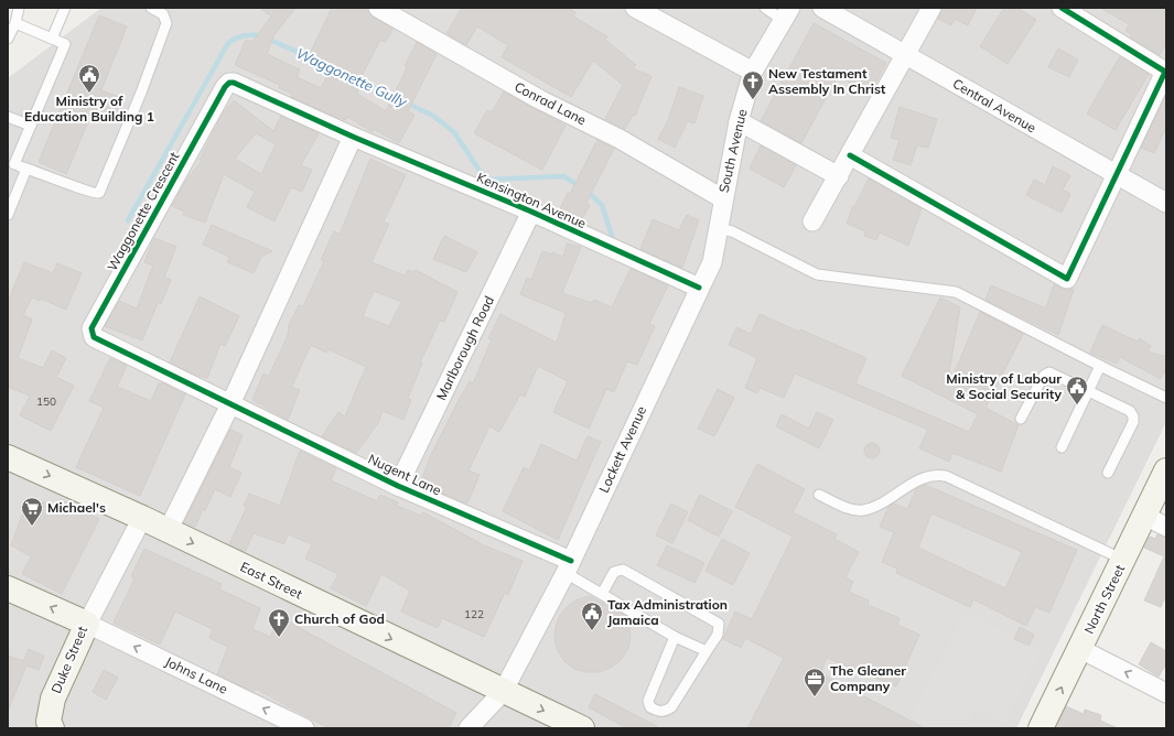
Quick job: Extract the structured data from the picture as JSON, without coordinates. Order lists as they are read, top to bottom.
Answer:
{
  "streets": {
    "main road": ["East Street", "North Street", "Duke Street"],
    "street": [
      "Conrad Lane",
      "Central Avenue",
      "South Avenue",
      "Kensington Avenue",
      "Waggonette Crescent",
      "Marlborough Road",
      "Lockett Avenue",
      "Nugent Lane",
      "Johns Lane"
    ]
  },
  "crossings": [
    ["Conrad Lane", "South Avenue"],
    ["Conrad Lane", "Lockett Avenue"],
    ["South Avenue", "Lockett Avenue"],
    ["Kensington Avenue", "Waggonette Crescent"],
    ["Kensington Avenue", "Marlborough Road"],
    ["Kensington Avenue", "Lockett Avenue"],
    ["Waggonette Crescent", "Nugent Lane"],
    ["Marlborough Road", "Nugent Lane"],
    ["Lockett Avenue", "Nugent Lane"],
    ["Lockett Avenue", "East Street"],
    ["Duke Street", "Johns Lane"]
  ],
  "one_way": ["East Street", "Duke Street", "Johns Lane"],
  "water": ["Waggonette Gully"],
  "places": {
    "public building": ["Ministry of Education Building 1", "Ministry of Labour & Social Security", "Tax Administration Jamaica"],
    "church": ["New Testament Assembly In Christ", "Church of God"],
    "supermarket": ["Michael's"],
    "office": ["The Gleaner Company"]
  },
  "house_numbers": ["150", "122"]
}
